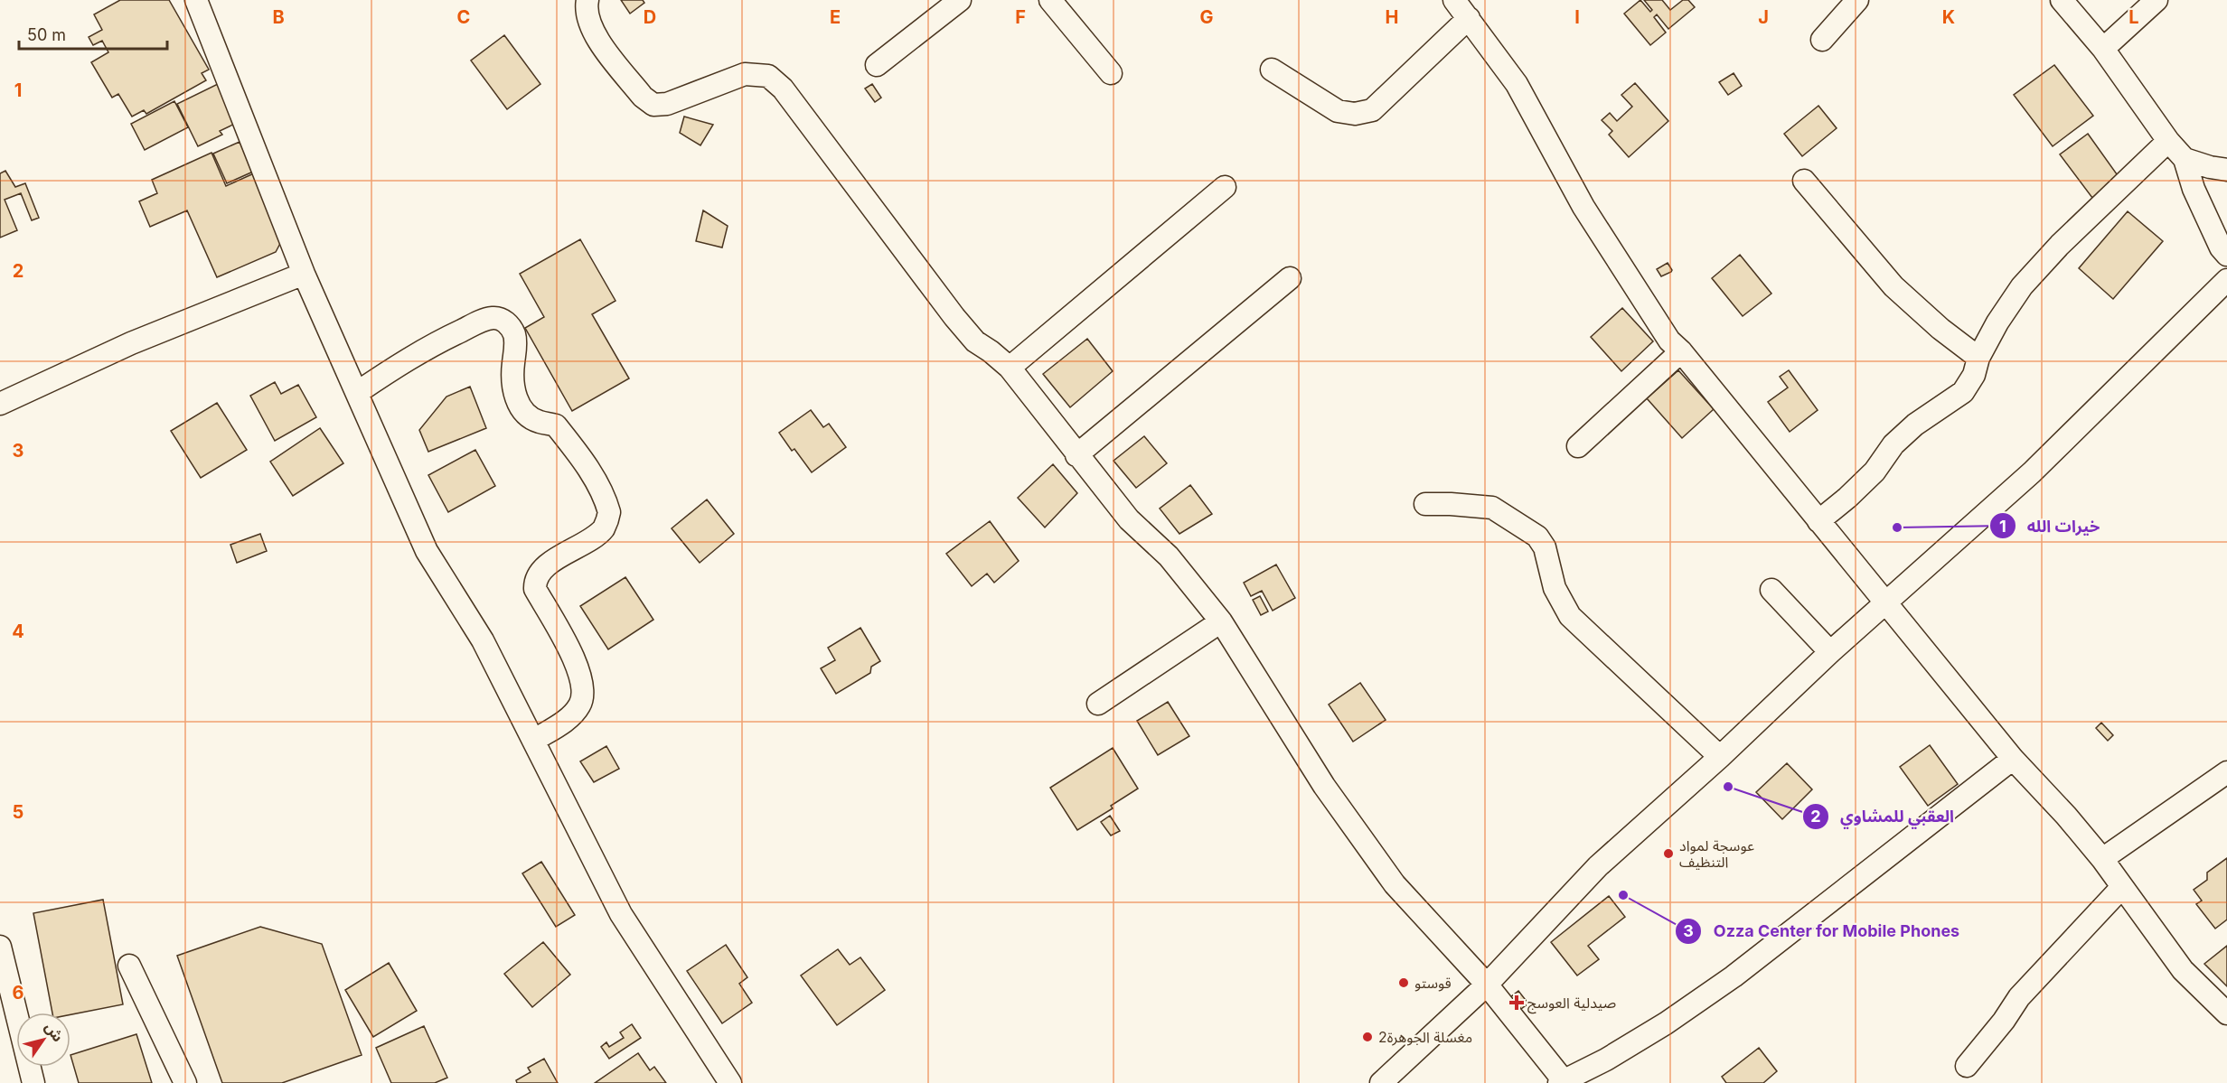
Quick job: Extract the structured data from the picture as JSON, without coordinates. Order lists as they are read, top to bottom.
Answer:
{
  "places": {
    "other": [
      "خيرات الله",
      "العقبي للمشاوي",
      "عوسجة لمواد التنظيف",
      "Ozza Center for Mobile Phones",
      "قوستو",
      "مغسلة الجوهرة2"
    ],
    "health": ["صيدلية العوسج"]
  },
  "scale_bar": "50 m",
  "north": "top right",
  "grid": {
    "columns": [
      "B",
      "C",
      "D",
      "E",
      "F",
      "G",
      "H",
      "I",
      "J",
      "K",
      "L"
    ],
    "rows": [
      "1",
      "2",
      "3",
      "4",
      "5",
      "6"
    ]
  }
}
